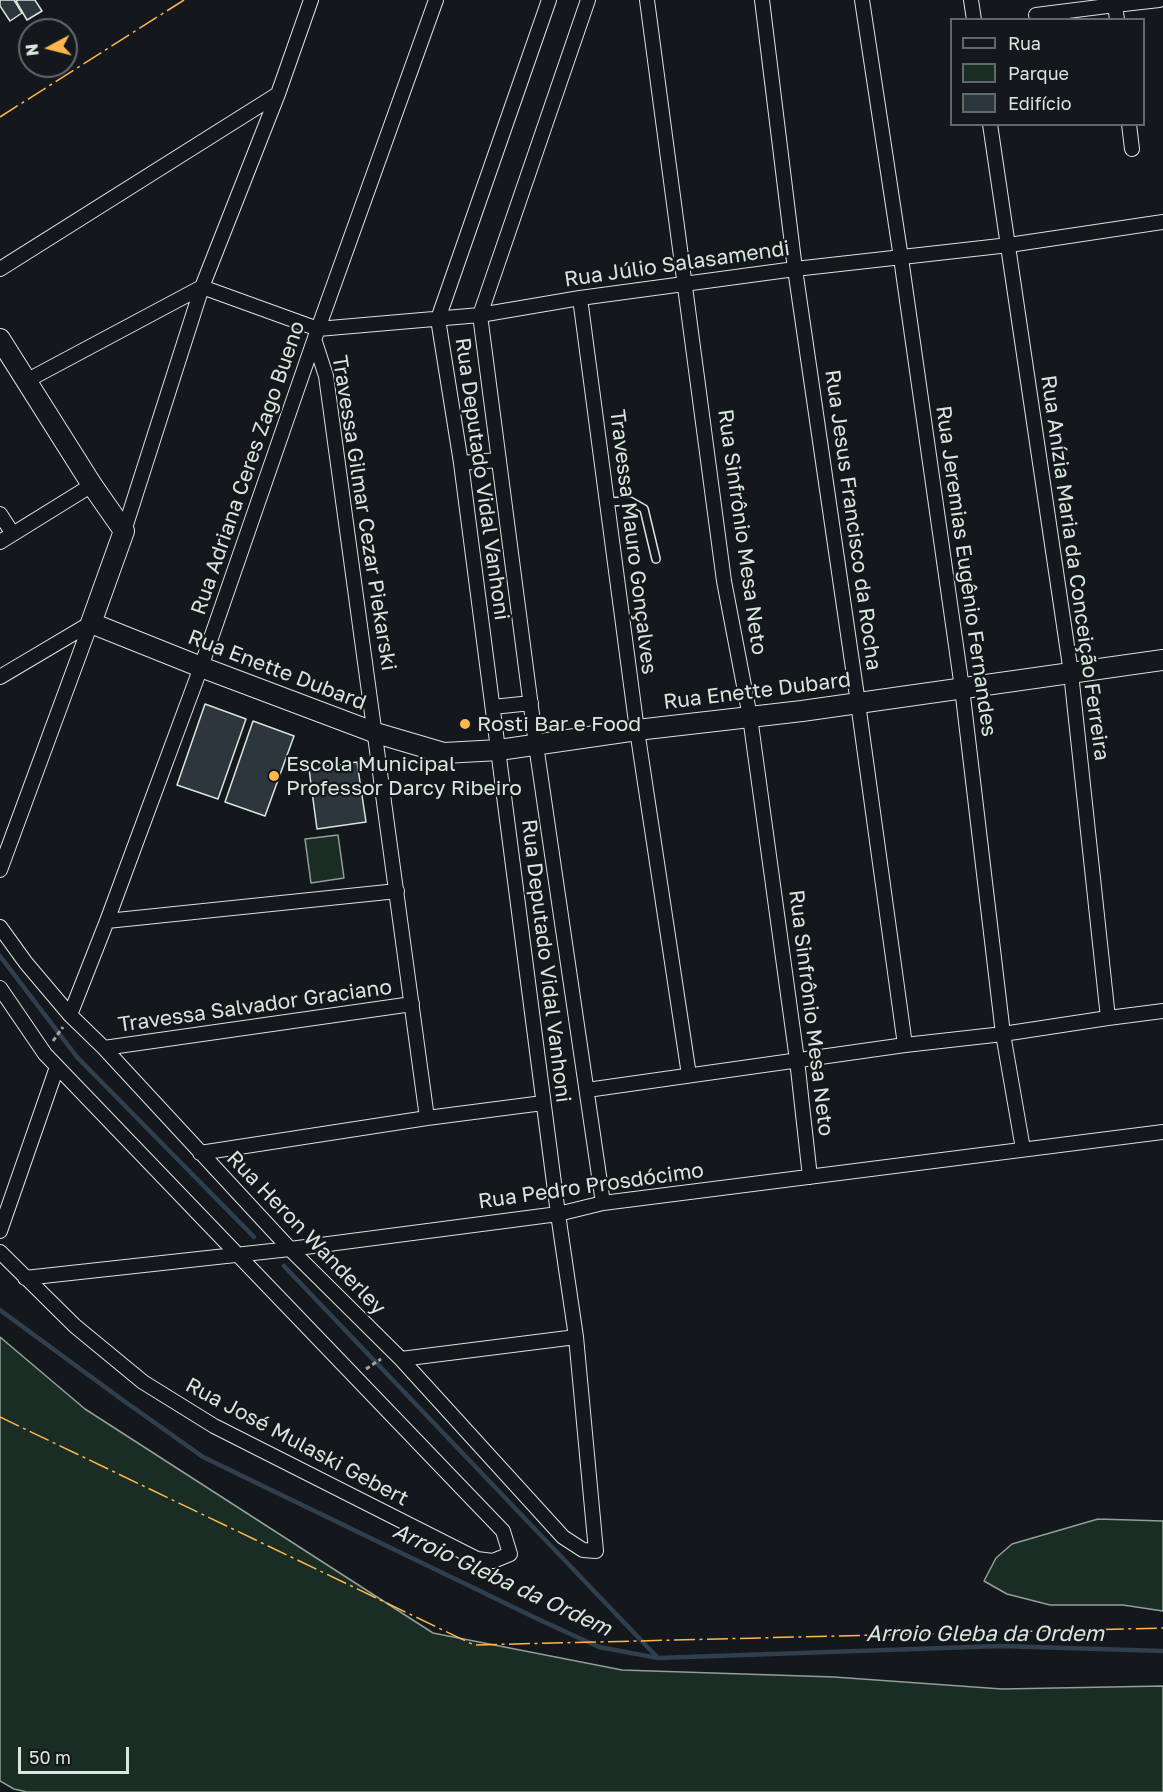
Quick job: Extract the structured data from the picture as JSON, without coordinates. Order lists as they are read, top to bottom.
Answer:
{
  "streets": {
    "street": [
      "Rua Júlio Salasamendi",
      "Rua Adriana Ceres Zago Bueno",
      "Rua Deputado Vidal Vanhoni",
      "Travessa Gilmar Cezar Piekarski",
      "Rua Jesus Francisco da Rocha",
      "Rua Sinfrônio Mesa Neto",
      "Travessa Mauro Gonçalves",
      "Rua Anízia Maria da Conceição Ferreira",
      "Rua Jeremias Eugênio Fernandes",
      "Rua Enette Dubard",
      "Travessa Salvador Graciano",
      "Rua Pedro Prosdócimo",
      "Rua Heron Wanderley",
      "Rua José Mulaski Gebert"
    ]
  },
  "crossings": [
    ["Rua Júlio Salasamendi", "Rua Adriana Ceres Zago Bueno"],
    ["Rua Júlio Salasamendi", "Rua Deputado Vidal Vanhoni"],
    ["Rua Júlio Salasamendi", "Travessa Gilmar Cezar Piekarski"],
    ["Rua Júlio Salasamendi", "Rua Jesus Francisco da Rocha"],
    ["Rua Júlio Salasamendi", "Rua Sinfrônio Mesa Neto"],
    ["Rua Júlio Salasamendi", "Travessa Mauro Gonçalves"],
    ["Rua Júlio Salasamendi", "Rua Anízia Maria da Conceição Ferreira"],
    ["Rua Júlio Salasamendi", "Rua Jeremias Eugênio Fernandes"],
    ["Rua Adriana Ceres Zago Bueno", "Travessa Gilmar Cezar Piekarski"],
    ["Rua Adriana Ceres Zago Bueno", "Rua Enette Dubard"],
    ["Rua Adriana Ceres Zago Bueno", "Rua Heron Wanderley"],
    ["Rua Deputado Vidal Vanhoni", "Rua Enette Dubard"],
    ["Rua Deputado Vidal Vanhoni", "Rua Pedro Prosdócimo"],
    ["Rua Deputado Vidal Vanhoni", "Rua Heron Wanderley"],
    ["Travessa Gilmar Cezar Piekarski", "Rua Enette Dubard"],
    ["Travessa Gilmar Cezar Piekarski", "Travessa Salvador Graciano"],
    ["Rua Jesus Francisco da Rocha", "Rua Enette Dubard"],
    ["Rua Sinfrônio Mesa Neto", "Rua Enette Dubard"],
    ["Rua Sinfrônio Mesa Neto", "Rua Pedro Prosdócimo"],
    ["Travessa Mauro Gonçalves", "Rua Enette Dubard"],
    ["Rua Anízia Maria da Conceição Ferreira", "Rua Enette Dubard"],
    ["Rua Jeremias Eugênio Fernandes", "Rua Enette Dubard"],
    ["Rua Jeremias Eugênio Fernandes", "Rua Pedro Prosdócimo"],
    ["Travessa Salvador Graciano", "Rua Heron Wanderley"],
    ["Rua Pedro Prosdócimo", "Rua Heron Wanderley"],
    ["Rua Pedro Prosdócimo", "Rua José Mulaski Gebert"]
  ],
  "water": ["Arroio Gleba da Ordem"],
  "places": ["Rosti Bar e Food", "Escola Municipal Professor Darcy Ribeiro"],
  "legend": ["Rua", "Parque", "Edifício"],
  "scale_bar": "50 m",
  "north": "left"
}
